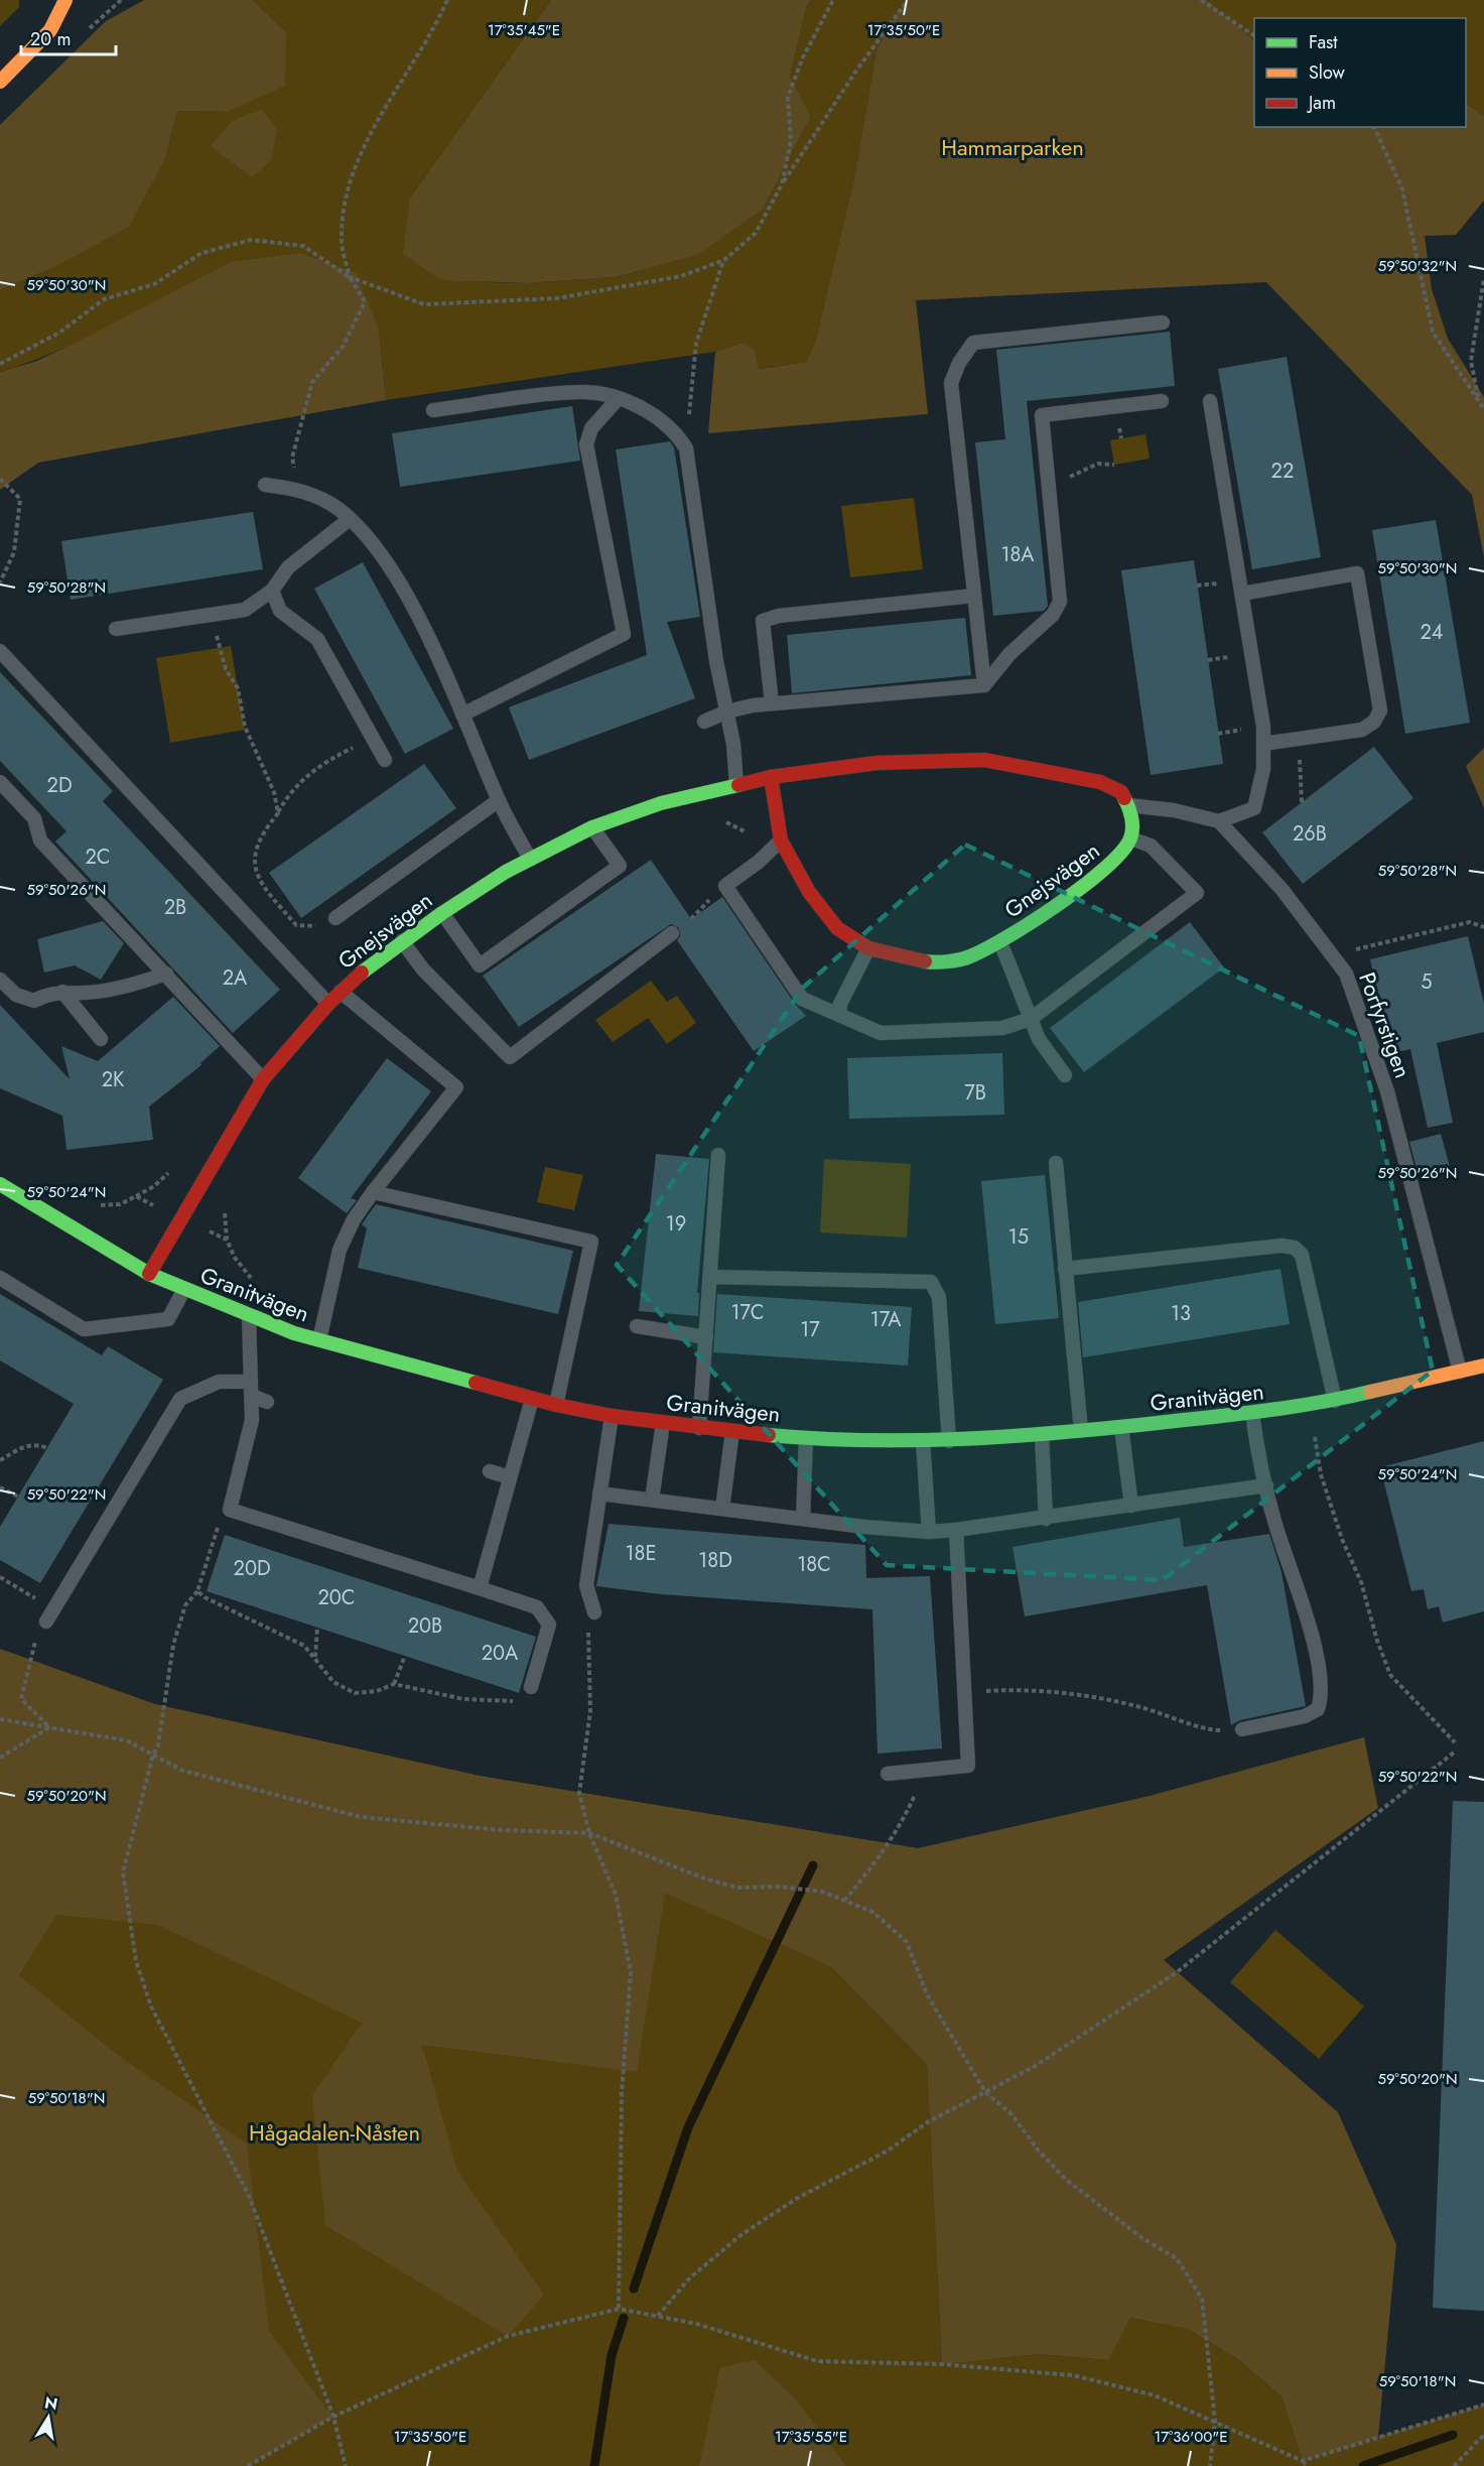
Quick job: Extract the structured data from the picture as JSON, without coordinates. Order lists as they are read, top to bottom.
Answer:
{
  "streets": {
    "street": ["Gnejsvägen", "Granitvägen"],
    "lane": ["Porfyrstigen"]
  },
  "crossings": [
    ["Gnejsvägen", "Granitvägen"],
    ["Porfyrstigen", "Granitvägen"]
  ],
  "parks": ["Hammarparken", "Hågadalen-Nåsten"],
  "house_numbers": [
    "22",
    "18A",
    "24",
    "2D",
    "26B",
    "2C",
    "2B",
    "2A",
    "5",
    "2K",
    "7B",
    "19",
    "15",
    "17C",
    "13",
    "17A",
    "17",
    "18E",
    "18D",
    "18C",
    "20D",
    "20C",
    "20B",
    "20A"
  ],
  "legend": ["Fast", "Slow", "Jam"],
  "scale_bar": "20 m",
  "north": "top",
  "coordinates": [
    "17°35'45\"E",
    "17°35'50\"E",
    "59°50'32\"N",
    "59°50'30\"N",
    "59°50'28\"N",
    "59°50'26\"N",
    "59°50'24\"N",
    "59°50'22\"N",
    "59°50'20\"N",
    "59°50'18\"N",
    "17°35'55\"E",
    "17°36'00\"E"
  ]
}
